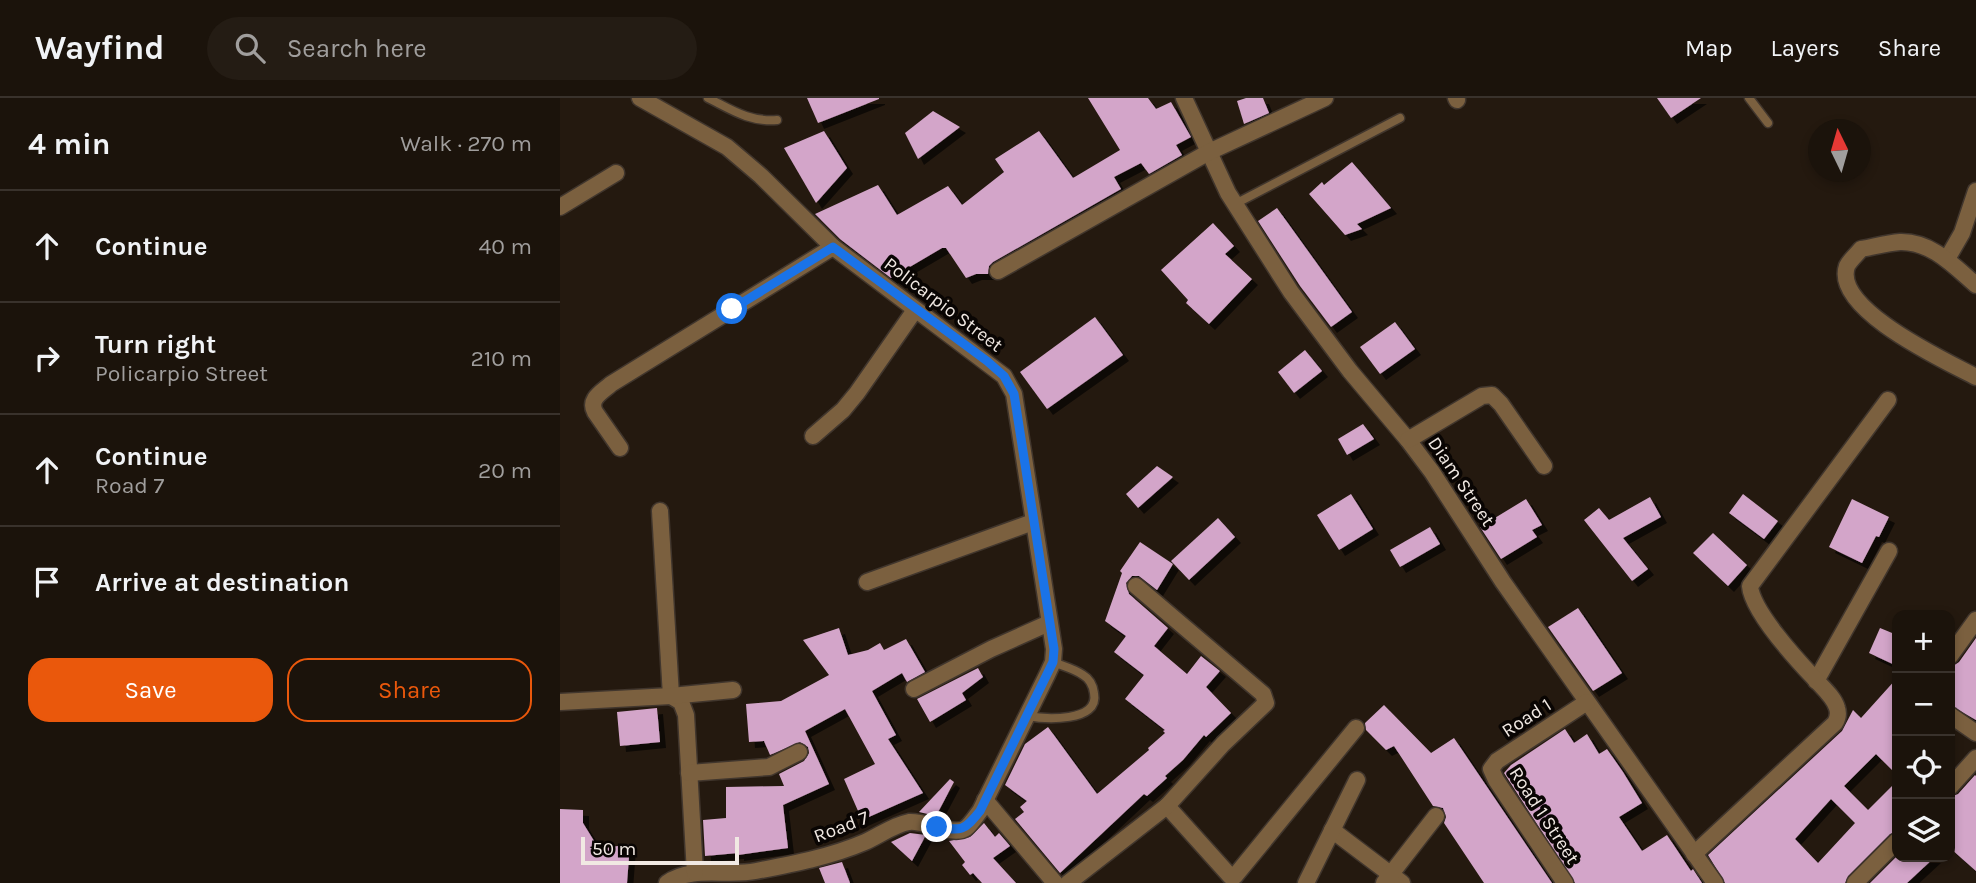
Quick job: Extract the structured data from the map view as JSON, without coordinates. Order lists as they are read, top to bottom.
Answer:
{
  "streets": {
    "street": [
      "Policarpio Street",
      "Diam Street",
      "Road 1",
      "Road 1 Street",
      "Road 7"
    ]
  },
  "crossings": [
    ["Diam Street", "Road 1"],
    ["Road 1", "Road 1 Street"]
  ],
  "scale_bar": "50 m",
  "north": "top",
  "page": {
    "header": "Wayfind",
    "search": "Search here",
    "nav": ["Map", "Layers", "Share"],
    "heading": ["4 min", "Walk · 270 m"],
    "list": [
      ["Continue", "40 m"],
      ["Turn right", "Policarpio Street", "210 m"],
      ["Continue", "Road 7", "20 m"],
      "Arrive at destination"
    ],
    "map_buttons": ["+", "−"],
    "buttons": ["Save", "Share"],
    "scale": "50 m"
  }
}
